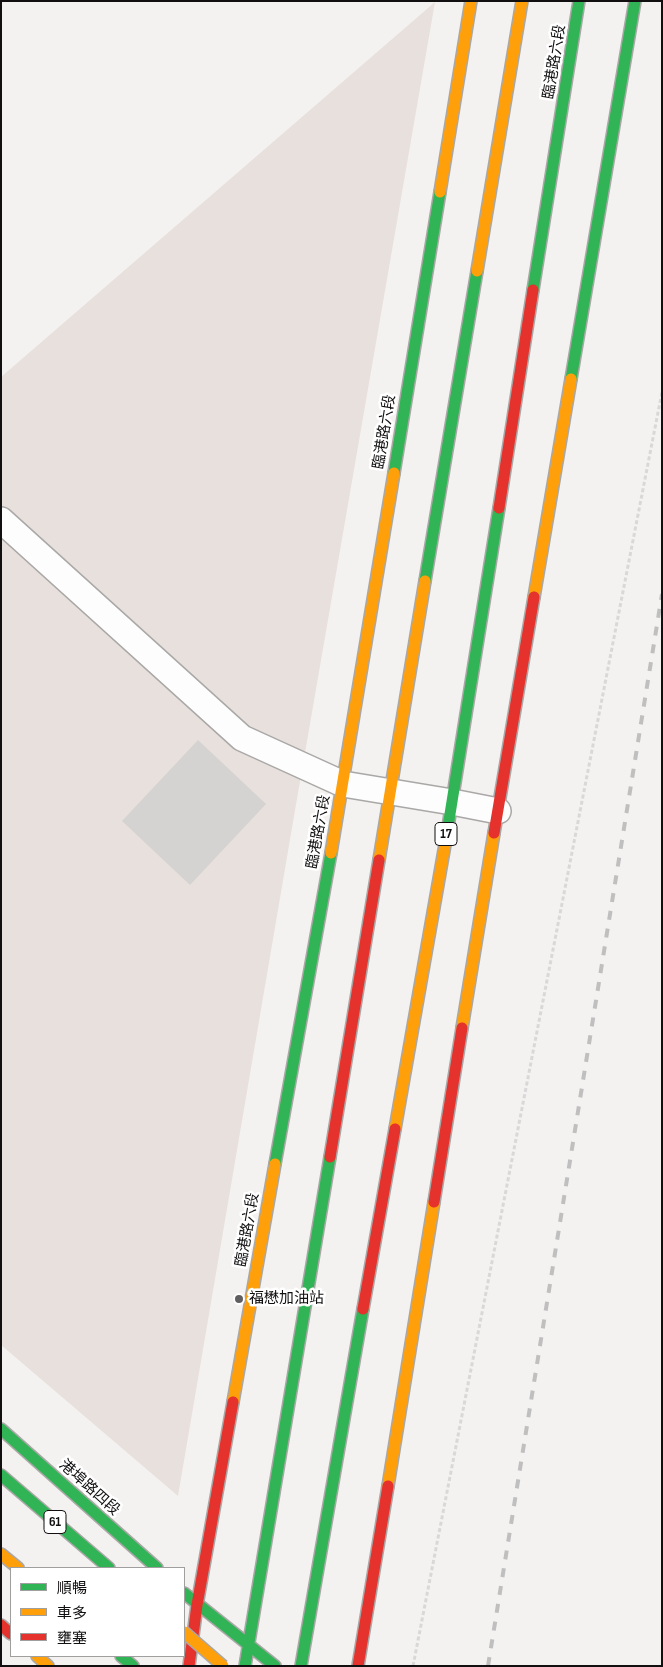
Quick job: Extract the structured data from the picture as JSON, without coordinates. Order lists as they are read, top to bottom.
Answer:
{
  "streets": {
    "main road": [
      "臨港路六段",
      "17",
      "港埠路四段",
      "61"
    ]
  },
  "places": ["福懋加油站"],
  "legend": ["順暢", "車多", "壅塞"]
}
